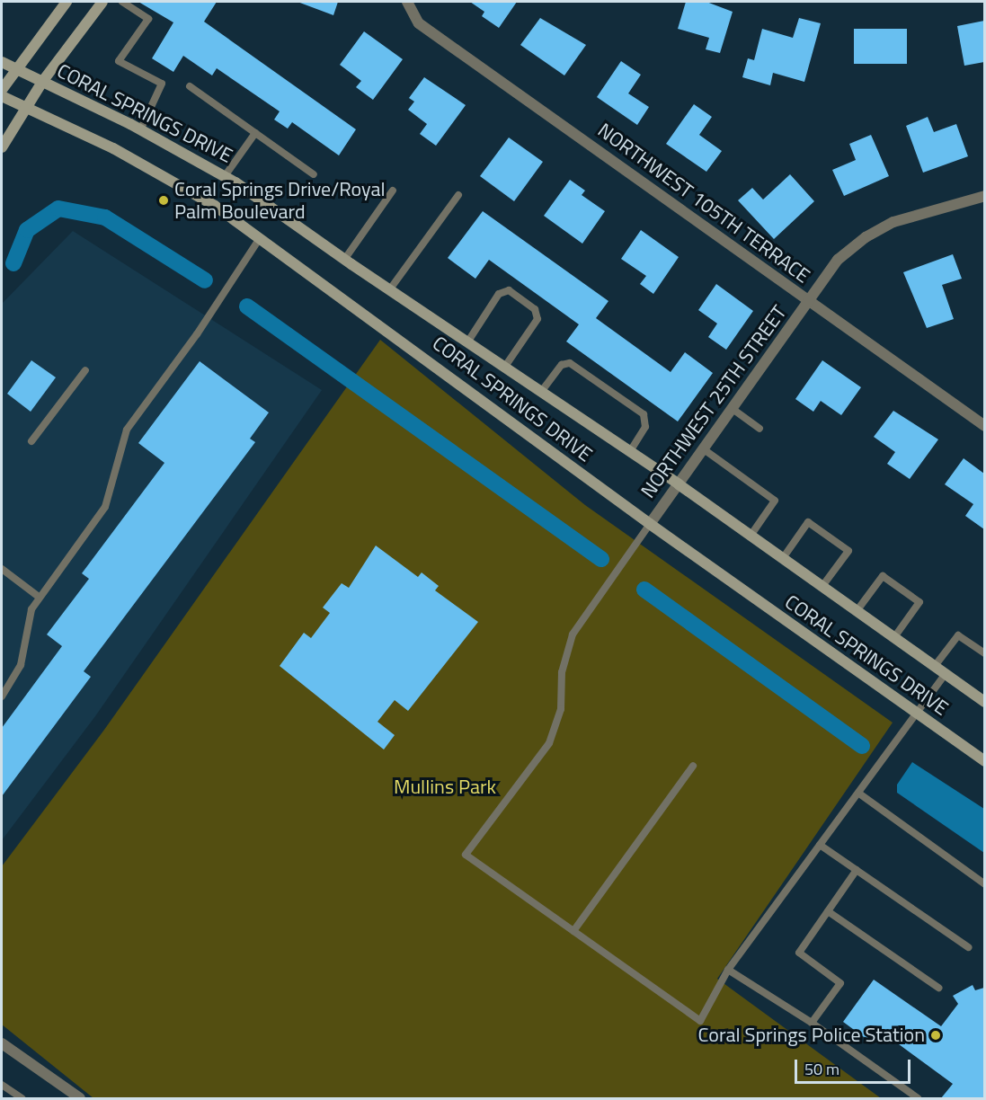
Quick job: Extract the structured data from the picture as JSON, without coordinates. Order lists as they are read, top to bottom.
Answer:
{
  "streets": {
    "main road": ["CORAL SPRINGS DRIVE"],
    "street": ["NORTHWEST 105TH TERRACE", "NORTHWEST 25TH STREET"]
  },
  "crossings": [
    ["CORAL SPRINGS DRIVE", "NORTHWEST 25TH STREET"],
    ["NORTHWEST 105TH TERRACE", "NORTHWEST 25TH STREET"]
  ],
  "parks": ["Mullins Park"],
  "places": ["Coral Springs Drive/Royal Palm Boulevard", "Coral Springs Police Station"],
  "scale_bar": "50 m"
}
